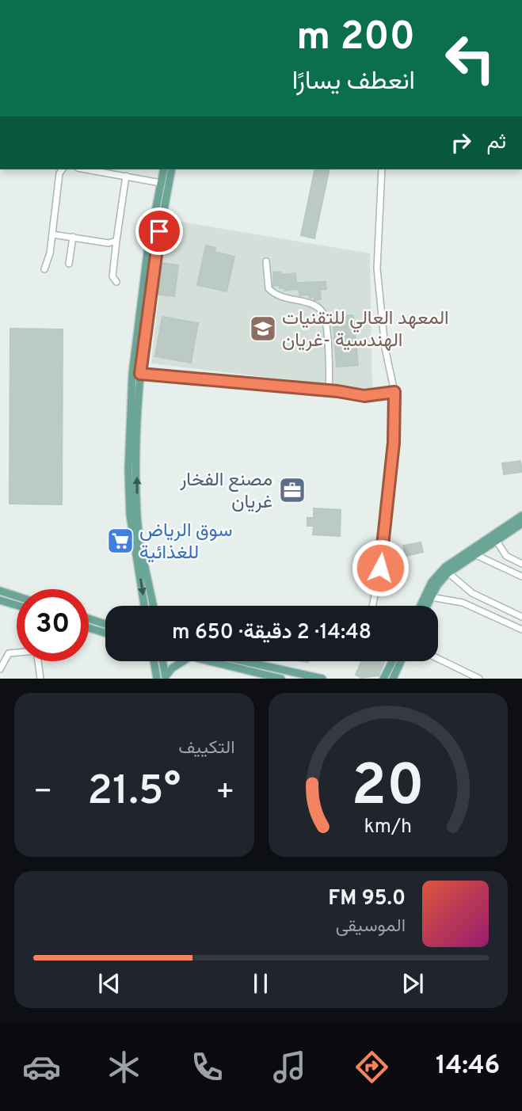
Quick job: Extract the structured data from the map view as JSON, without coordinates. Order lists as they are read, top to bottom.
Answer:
{
  "places": {
    "school or university": ["المعهد العالي للتقنيات الهندسية -غريان"],
    "office": ["مصنع الفخار غريان"],
    "supermarket": ["سوق الرياض للغذائية"]
  },
  "page": {
    "turn": ["200 m", "انعطف يسارًا"],
    "then": "ثم",
    "limit": "30",
    "trip": "14:48 · 2 دقيقة · 650 m",
    "tile": "التكييف",
    "heat": ["−", "21.5°", "+"],
    "song": ["95.0 FM", "الموسيقى"],
    "tabs": "14:46",
    "gauge": ["20", "km/h"]
  }
}
